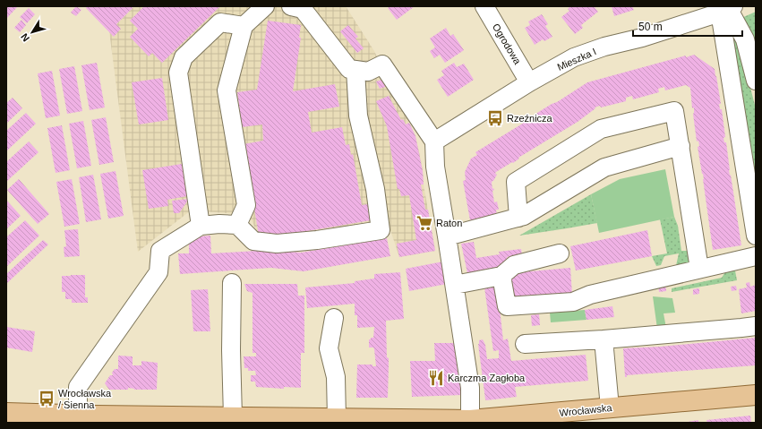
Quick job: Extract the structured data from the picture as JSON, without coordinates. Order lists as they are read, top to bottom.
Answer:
{
  "streets": {
    "main road": ["Wrocławska"],
    "street": ["Ogrodowa", "Mieszka I"]
  },
  "crossings": [
    ["Ogrodowa", "Mieszka I"]
  ],
  "places": {
    "bus stop": ["Rzeźnicza", "Wrocławska / Sienna"],
    "supermarket": ["Raton"],
    "restaurant": ["Karczma Zagłoba"]
  },
  "scale_bar": "50 m",
  "north": "bottom left"
}
